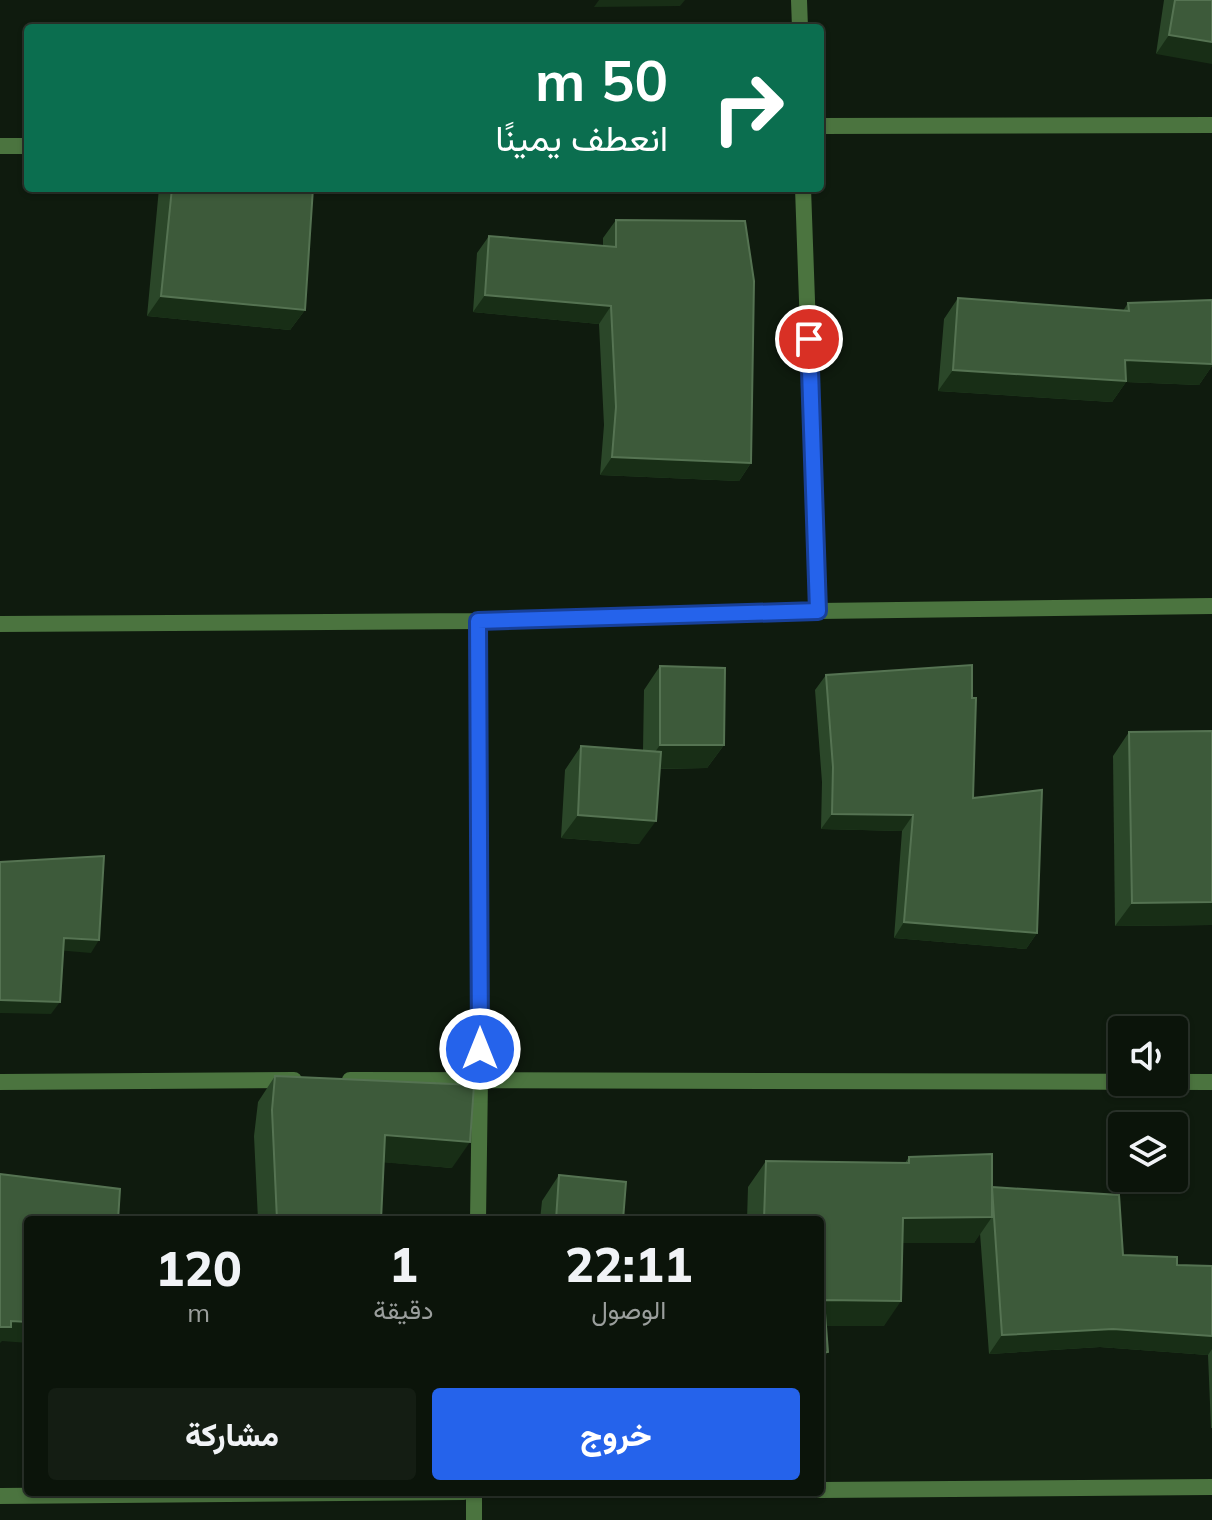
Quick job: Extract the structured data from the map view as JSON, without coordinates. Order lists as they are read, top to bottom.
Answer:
{
  "page": {
    "turn": ["50 m", "انعطف يمينًا"],
    "eta": [
      "22:11",
      "الوصول",
      "1",
      "دقيقة",
      "120",
      "m"
    ],
    "buttons": ["خروج", "مشاركة"]
  }
}
